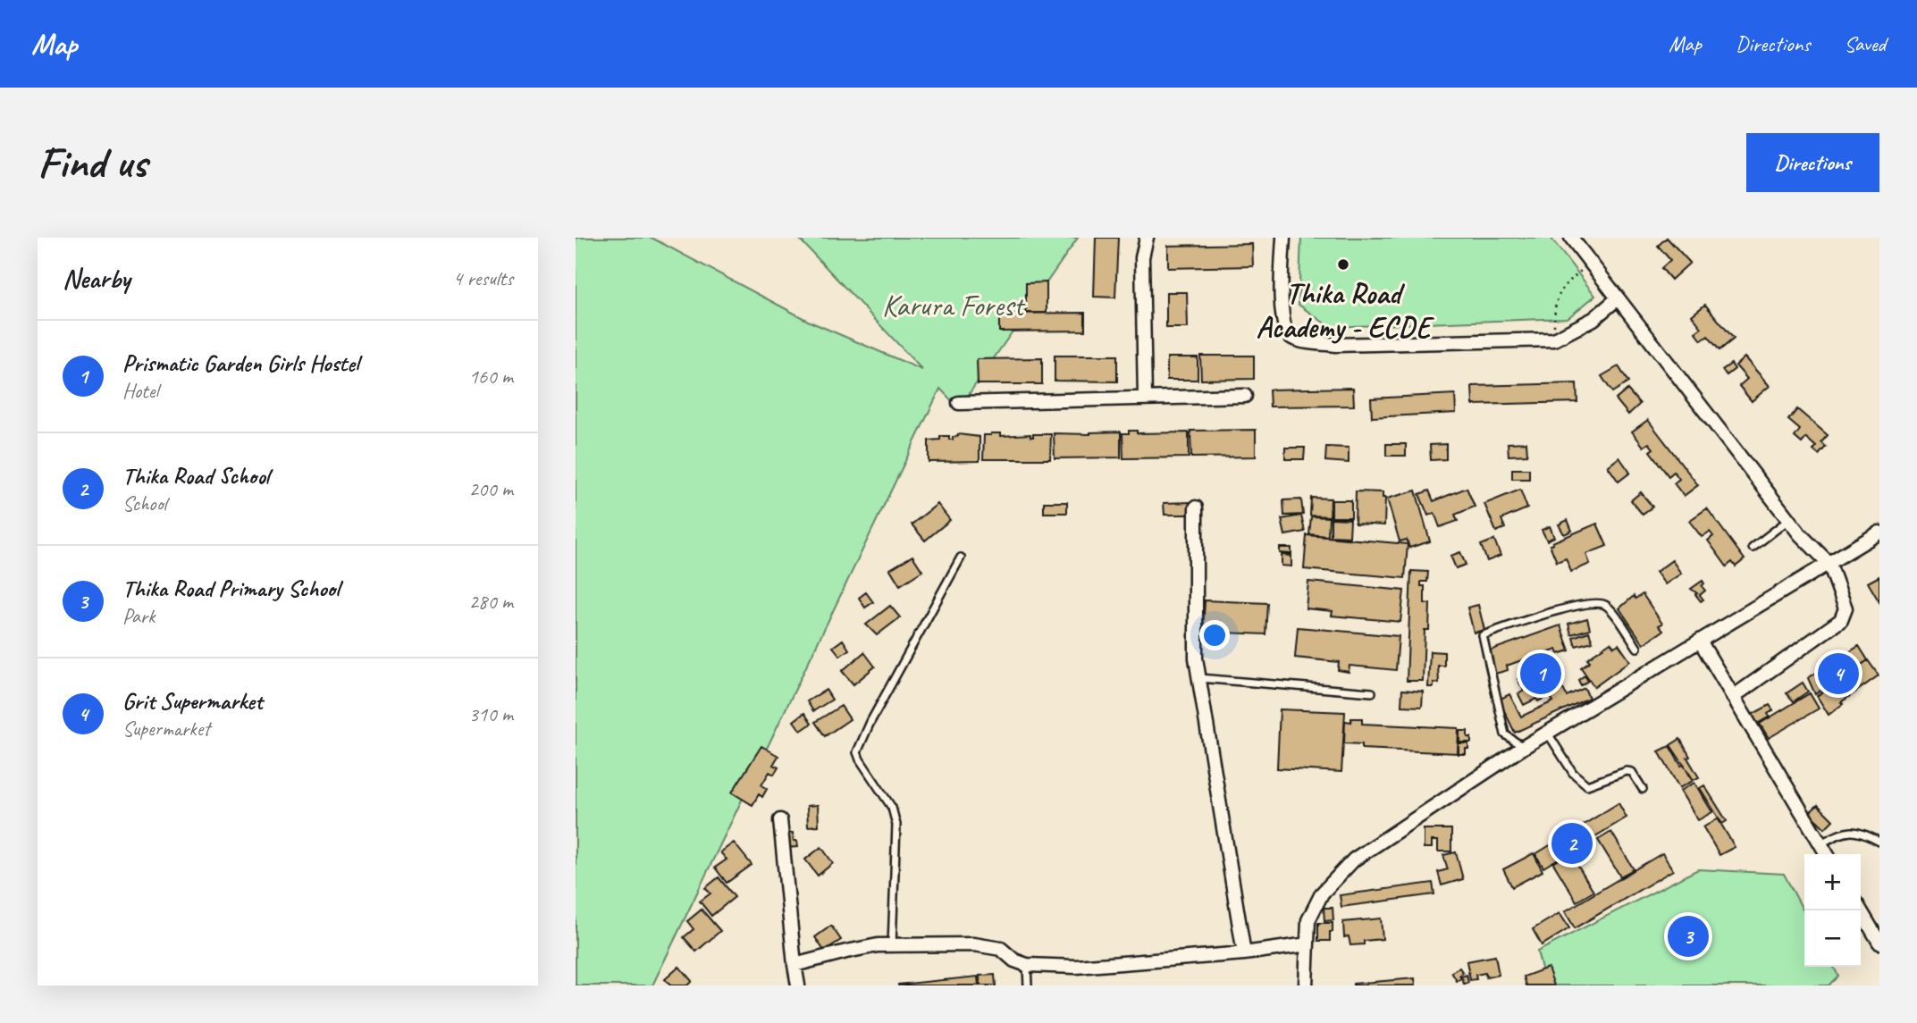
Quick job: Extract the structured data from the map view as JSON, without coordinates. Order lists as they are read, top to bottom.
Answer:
{
  "parks": ["Karura Forest"],
  "places": ["Thika Road Academy - ECDE"],
  "page": {
    "header": "Map",
    "nav": ["Map", "Directions", "Saved"],
    "buttons": "Directions",
    "title": "Find us",
    "heading": ["Nearby", "4 results"],
    "list": [
      {
        "mark": "1",
        "name": "Prismatic Garden Girls Hostel",
        "note": "Hotel",
        "value": "160 m"
      },
      {
        "mark": "2",
        "name": "Thika Road School",
        "note": "School",
        "value": "200 m"
      },
      {
        "mark": "3",
        "name": "Thika Road Primary School",
        "note": "Park",
        "value": "280 m"
      },
      {
        "mark": "4",
        "name": "Grit Supermarket",
        "note": "Supermarket",
        "value": "310 m"
      }
    ],
    "pins": [
      "1",
      "4",
      "2",
      "3"
    ],
    "map_buttons": ["+", "−"]
  }
}
